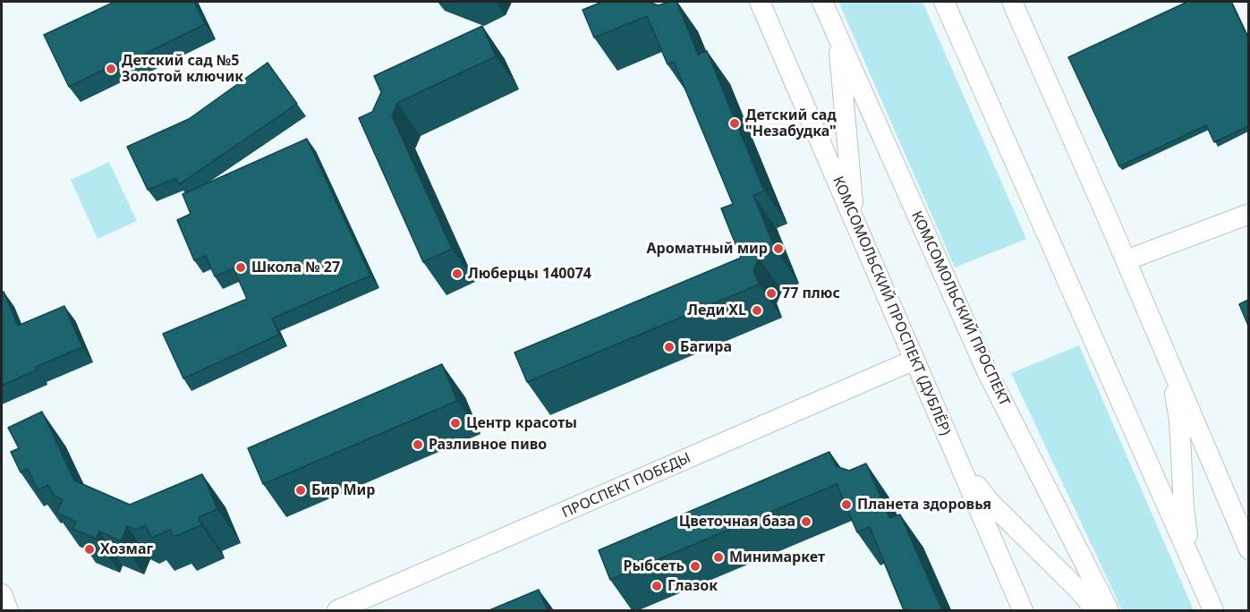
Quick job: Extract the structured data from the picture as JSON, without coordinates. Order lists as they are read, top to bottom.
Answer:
{
  "streets": {
    "main road": ["КОМСОМОЛЬСКИЙ ПРОСПЕКТ (ДУБЛЁР)", "КОМСОМОЛЬСКИЙ ПРОСПЕКТ", "ПРОСПЕКТ ПОБЕДЫ"]
  },
  "crossings": [
    ["КОМСОМОЛЬСКИЙ ПРОСПЕКТ (ДУБЛЁР)", "ПРОСПЕКТ ПОБЕДЫ"]
  ],
  "places": [
    "Детский сад №5 Золотой ключик",
    "Детский сад \"Незабудка\"",
    "Ароматный мир",
    "Школа № 27",
    "Люберцы 140074",
    "77 плюс",
    "Леди XL",
    "Багира",
    "Центр красоты",
    "Разливное пиво",
    "Бир Мир",
    "Планета здоровья",
    "Цветочная база",
    "Хозмаг",
    "Минимаркет",
    "Рыбсеть",
    "Глазок"
  ]
}
